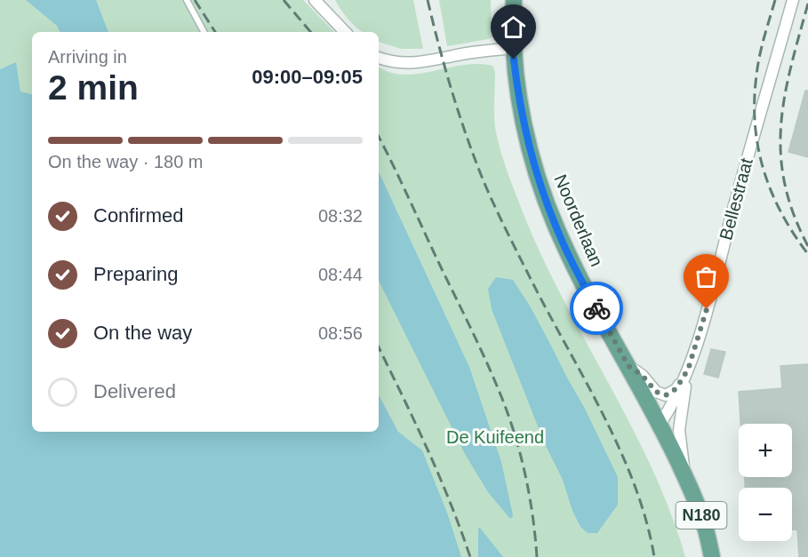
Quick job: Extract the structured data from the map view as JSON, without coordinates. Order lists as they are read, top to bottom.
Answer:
{
  "streets": {
    "main road": ["Noorderlaan", "N180"],
    "street": ["Bellestraat"]
  },
  "crossings": [
    ["Bellestraat", "Noorderlaan"]
  ],
  "parks": ["De Kuifeend"],
  "page": {
    "heading": ["2 min", "Arriving in", "09:00–09:05"],
    "bar": "On the way · 180 m",
    "list": [
      ["Confirmed", "08:32"],
      ["Preparing", "08:44"],
      ["On the way", "08:56"],
      "Delivered"
    ],
    "map_buttons": ["+", "−"]
  }
}
